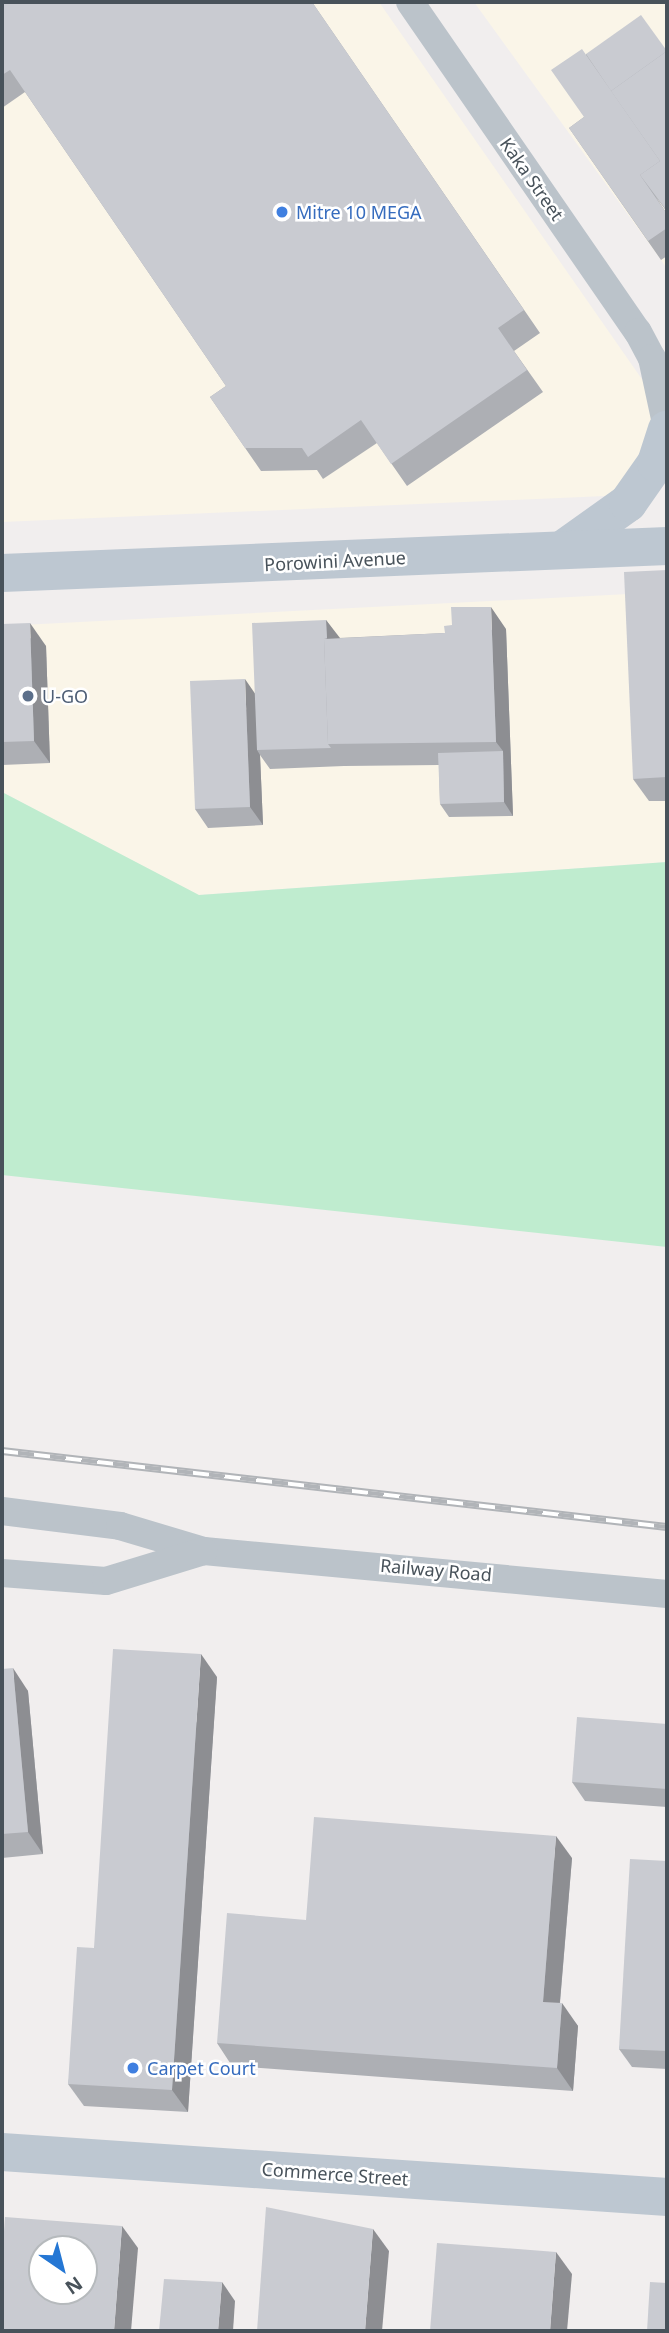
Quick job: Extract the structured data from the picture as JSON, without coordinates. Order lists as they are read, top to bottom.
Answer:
{
  "streets": {
    "main road": ["Porowini Avenue", "Commerce Street"],
    "street": ["Kaka Street", "Railway Road"]
  },
  "places": ["Mitre 10 MEGA", "U-GO", "Carpet Court"],
  "north": "bottom right"
}
